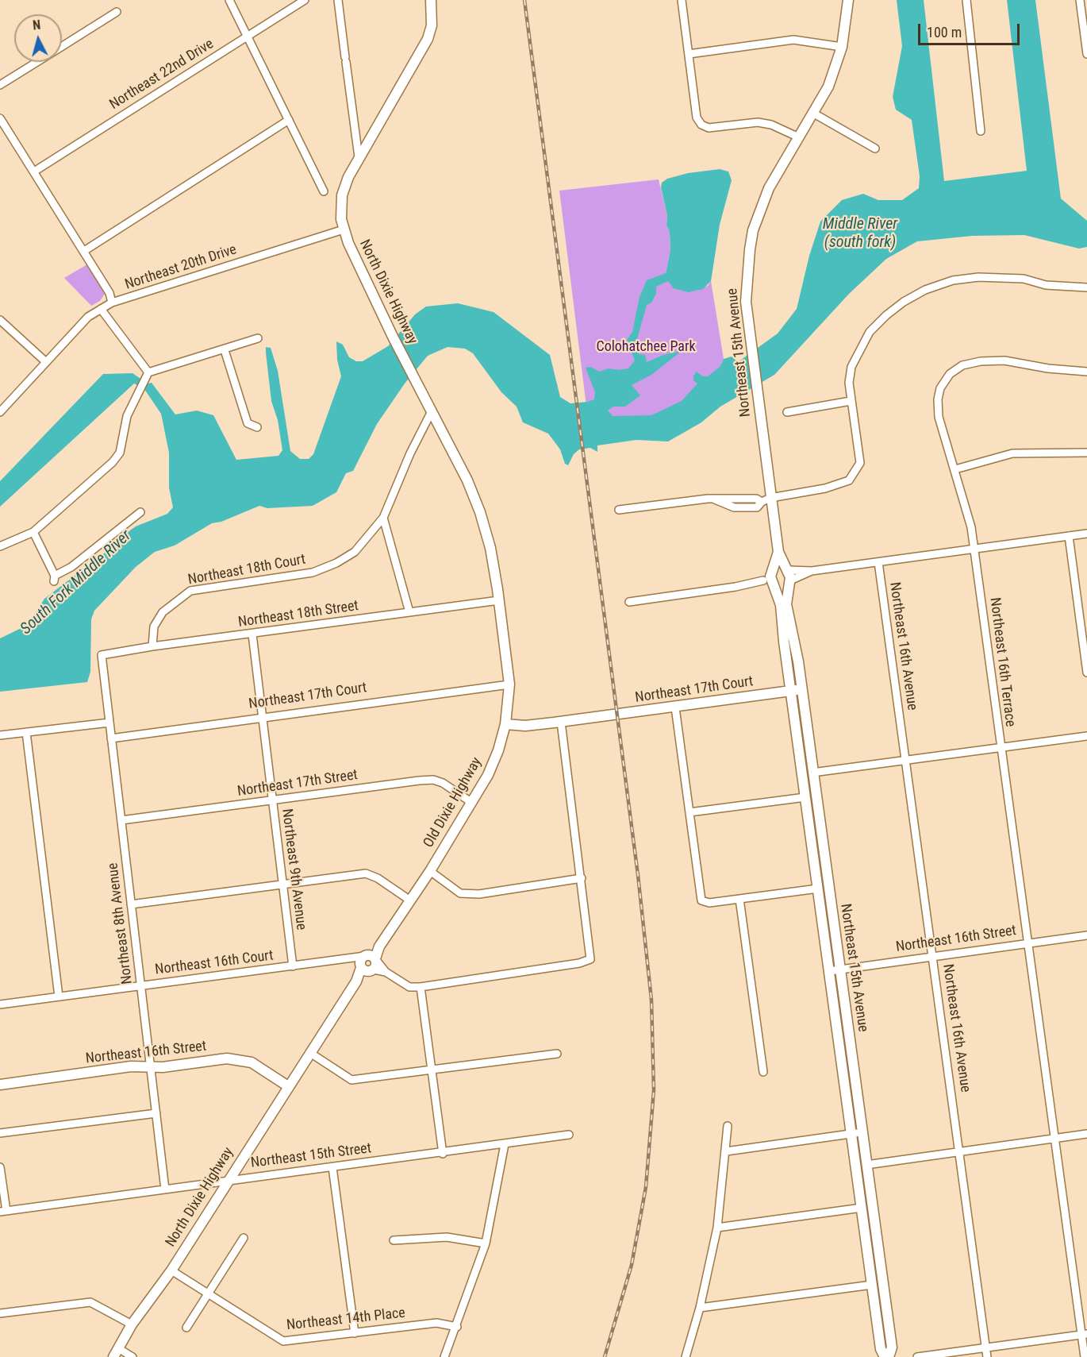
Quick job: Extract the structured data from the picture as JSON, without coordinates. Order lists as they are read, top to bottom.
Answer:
{
  "streets": {
    "street": [
      "Northeast 22nd Drive",
      "Northeast 20th Drive",
      "North Dixie Highway",
      "Northeast 15th Avenue",
      "Northeast 18th Court",
      "Northeast 18th Street",
      "Northeast 16th Avenue",
      "Northeast 16th Terrace",
      "Northeast 17th Court",
      "Northeast 17th Street",
      "Old Dixie Highway",
      "Northeast 9th Avenue",
      "Northeast 8th Avenue",
      "Northeast 16th Street",
      "Northeast 16th Court",
      "Northeast 15th Street",
      "Northeast 14th Place"
    ]
  },
  "crossings": [
    ["Northeast 20th Drive", "North Dixie Highway"],
    ["North Dixie Highway", "Northeast 18th Court"],
    ["North Dixie Highway", "Northeast 18th Street"],
    ["North Dixie Highway", "Old Dixie Highway"],
    ["North Dixie Highway", "Northeast 16th Street"],
    ["North Dixie Highway", "Northeast 15th Street"],
    ["North Dixie Highway", "Northeast 14th Place"],
    ["Northeast 15th Avenue", "Northeast 17th Court"],
    ["Northeast 15th Avenue", "Northeast 16th Street"],
    ["Northeast 18th Court", "Northeast 18th Street"],
    ["Northeast 18th Street", "Old Dixie Highway"],
    ["Northeast 18th Street", "Northeast 9th Avenue"],
    ["Northeast 18th Street", "Northeast 8th Avenue"],
    ["Northeast 16th Avenue", "Northeast 16th Street"],
    ["Northeast 16th Terrace", "Northeast 16th Street"],
    ["Northeast 17th Court", "Old Dixie Highway"],
    ["Northeast 17th Court", "Northeast 9th Avenue"],
    ["Northeast 17th Court", "Northeast 8th Avenue"],
    ["Northeast 17th Street", "Old Dixie Highway"],
    ["Northeast 17th Street", "Northeast 9th Avenue"],
    ["Northeast 17th Street", "Northeast 8th Avenue"],
    ["Old Dixie Highway", "Northeast 16th Court"],
    ["Northeast 9th Avenue", "Northeast 16th Court"],
    ["Northeast 8th Avenue", "Northeast 16th Street"],
    ["Northeast 8th Avenue", "Northeast 16th Court"],
    ["Northeast 8th Avenue", "Northeast 15th Street"]
  ],
  "water": ["Middle River (south fork)", "South Fork Middle River"],
  "parks": ["Colohatchee Park"],
  "scale_bar": "100 m",
  "north": "top"
}
